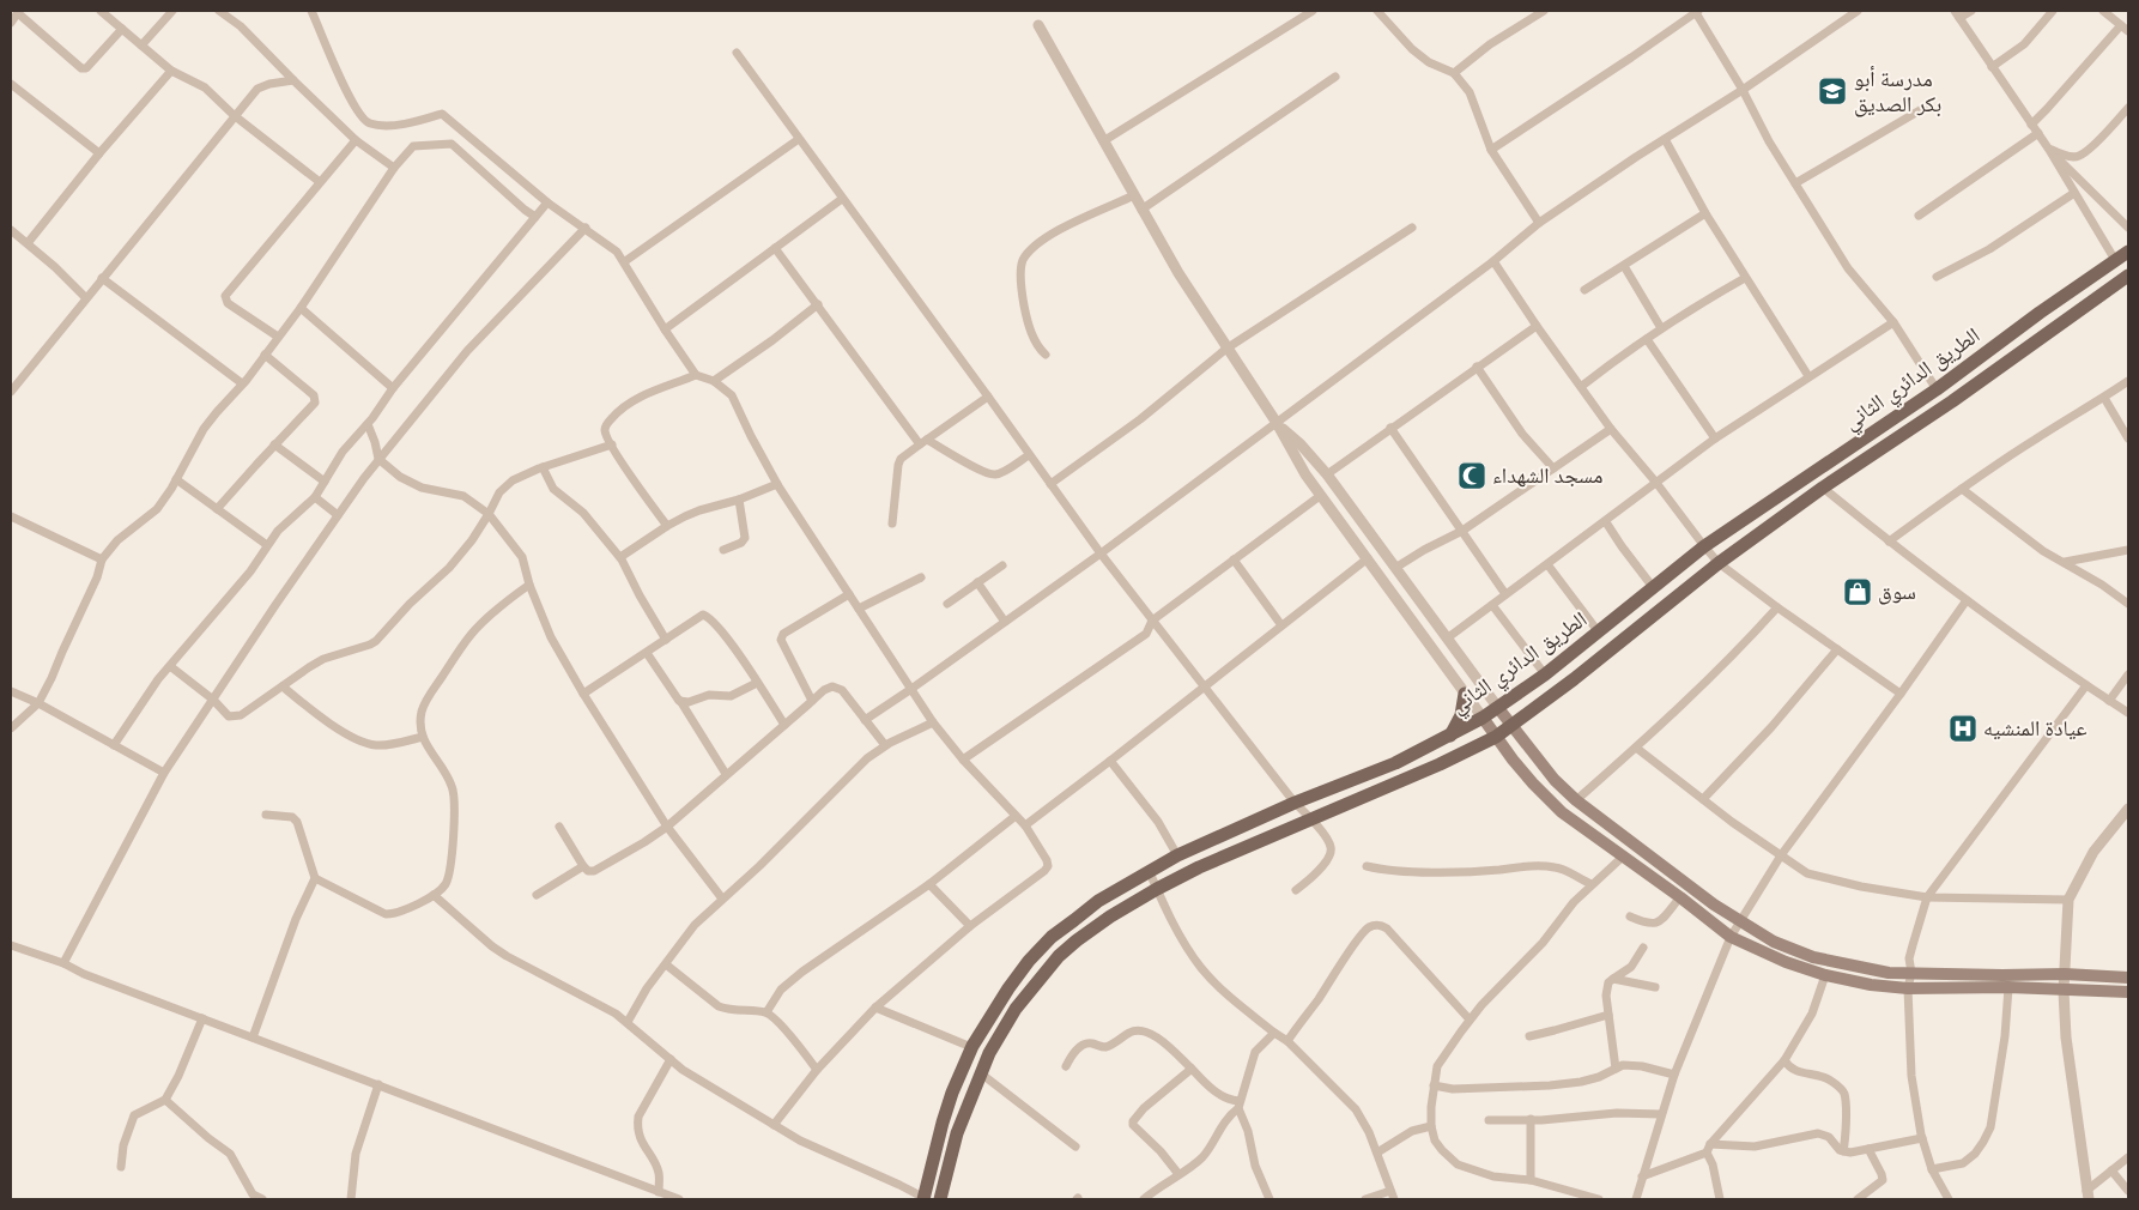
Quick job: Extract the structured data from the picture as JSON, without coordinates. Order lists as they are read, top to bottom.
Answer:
{
  "streets": {
    "main road": ["الطريق الدائري الثاني"]
  },
  "places": {
    "school or university": ["مدرسة أبو بكر الصديق"],
    "mosque": ["مسجد الشهداء"],
    "shop": ["سوق"],
    "hospital": ["عيادة المنشيه"]
  }
}
